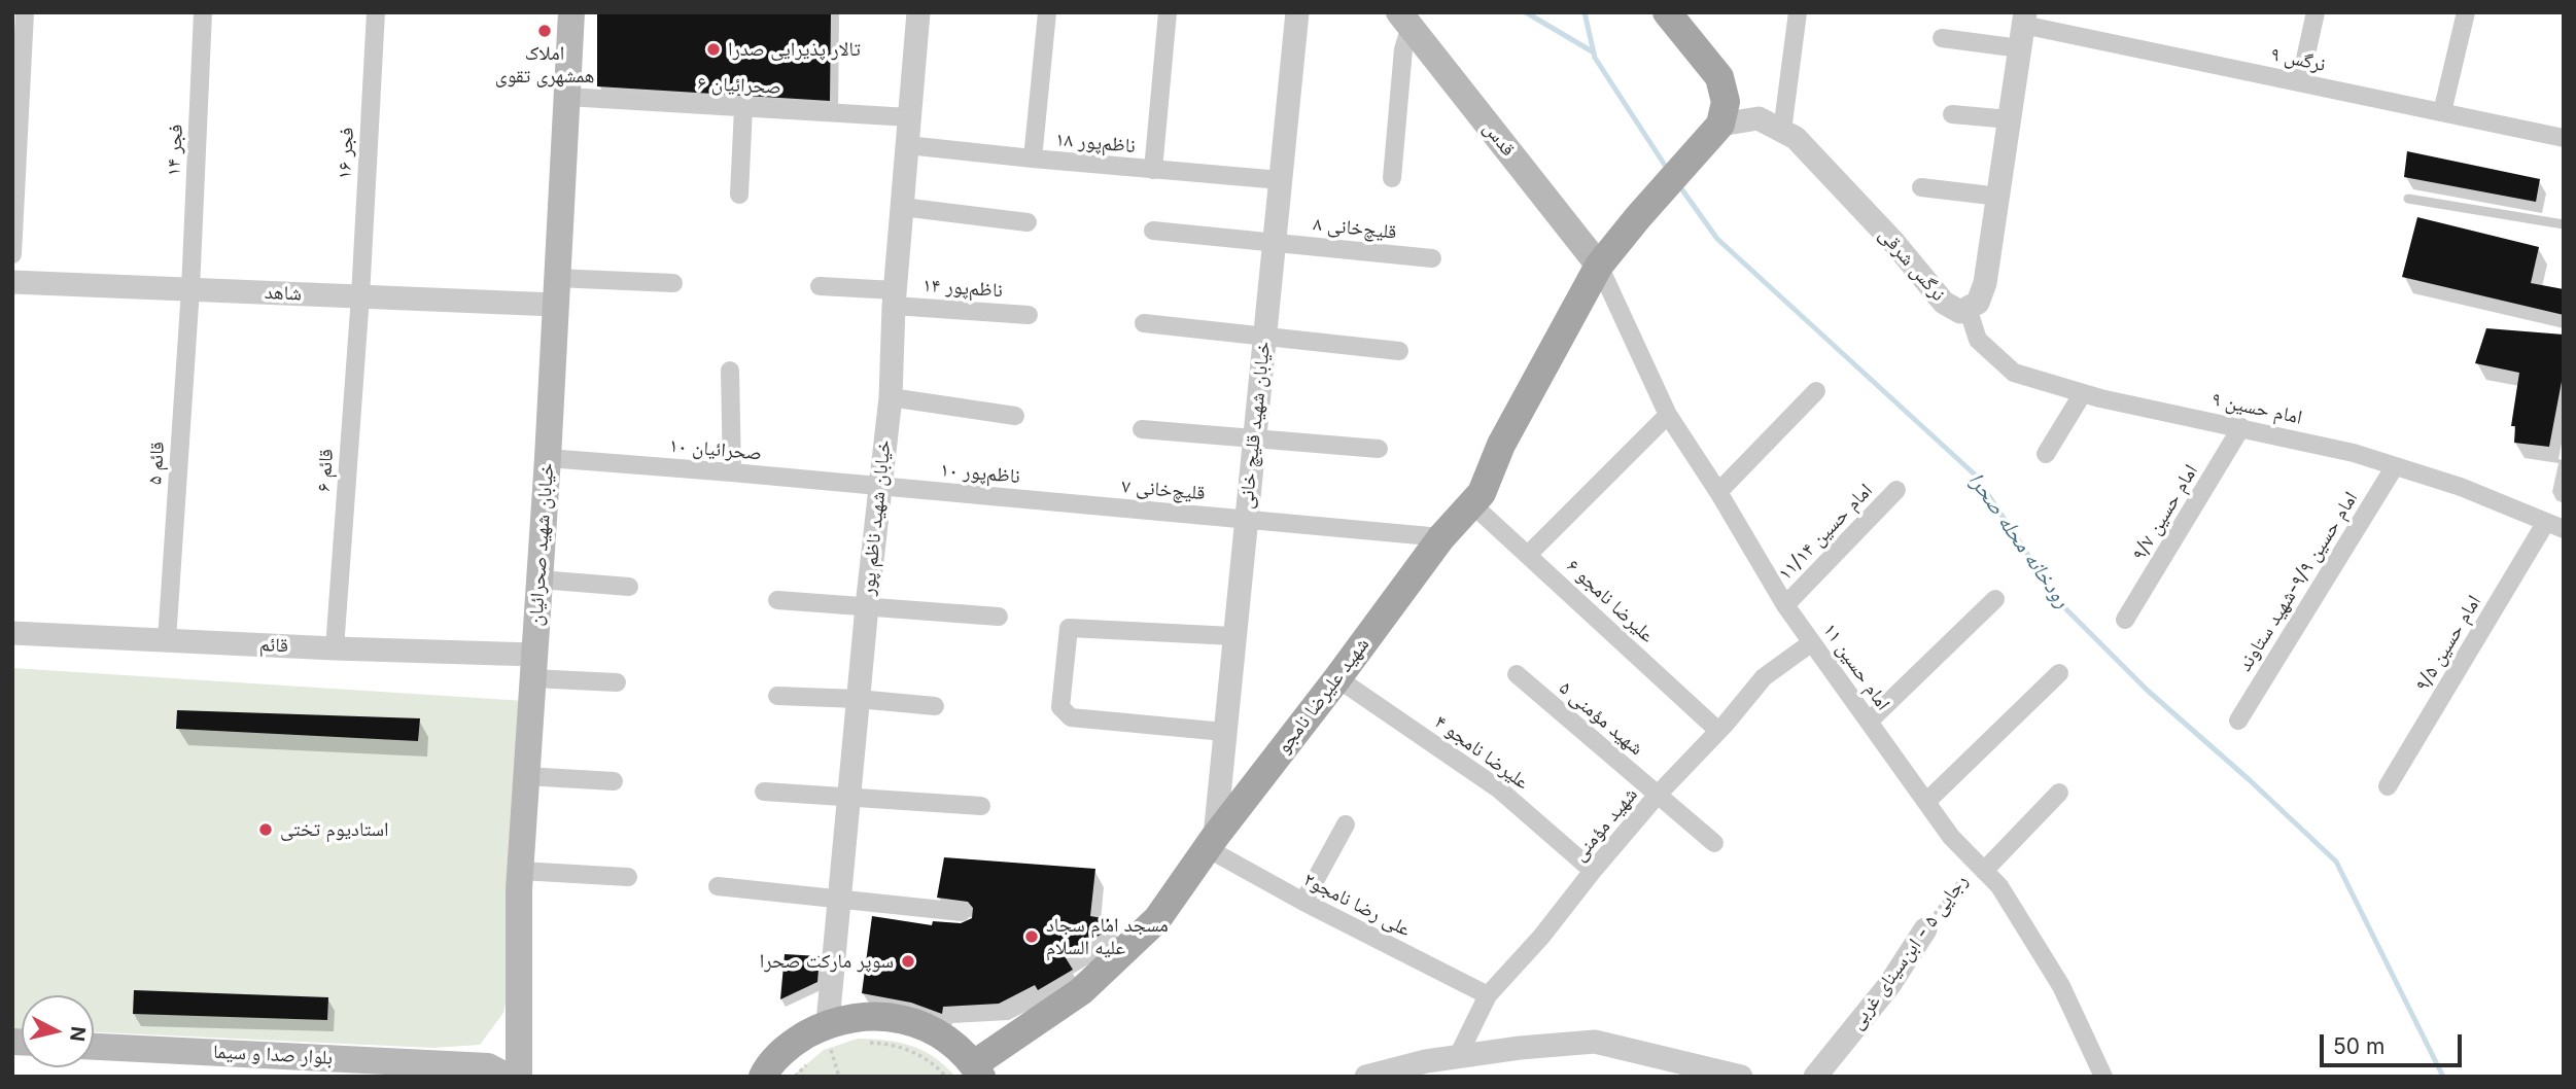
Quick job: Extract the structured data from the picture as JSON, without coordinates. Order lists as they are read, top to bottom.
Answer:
{
  "streets": {
    "main road": [
      "قدس",
      "خیابان شهید صحرائیان",
      "شهید علیرضا نامجو",
      "بلوار صدا و سیما"
    ],
    "street": [
      "نرگس ۹",
      "صحرائیان ۶",
      "ناظم‌پور ۱۸",
      "فجر ۱۴",
      "فجر ۱۶",
      "قلیچ‌خانی ۸",
      "نرگس شرقی",
      "ناظم‌پور ۱۴",
      "شاهد",
      "امام حسین ۹",
      "خیابان شهید قلیچ خانی",
      "صحرائیان ۱۰",
      "قائم ۵",
      "قائم ۶",
      "ناظم‌پور ۱۰",
      "قلیچ‌خانی ۷",
      "امام حسین ۹/۷",
      "خیابان شهید ناظم پور",
      "امام حسین ۱۱/۱۴",
      "امام حسین ۹/۹-شهید ستاوند",
      "علیرضا نامجو ۶",
      "امام حسین ۹/۵",
      "قائم",
      "امام حسین ۱۱",
      "شهید مؤمنی ۵",
      "علیرضا نامجو ۴",
      "شهید مؤمنی",
      "علی رضا نامجو۲",
      "رجایی ۵ - ابن‌سینای غربی"
    ]
  },
  "crossings": [
    ["نرگس ۹", "نرگس شرقی"],
    ["صحرائیان ۶", "خیابان شهید ناظم پور"],
    ["صحرائیان ۶", "خیابان شهید صحرائیان"],
    ["قدس", "امام حسین ۱۱"],
    ["قدس", "شهید علیرضا نامجو"],
    ["ناظم‌پور ۱۸", "خیابان شهید قلیچ خانی"],
    ["ناظم‌پور ۱۸", "خیابان شهید ناظم پور"],
    ["فجر ۱۴", "شاهد"],
    ["فجر ۱۴", "قائم ۵"],
    ["فجر ۱۶", "شاهد"],
    ["فجر ۱۶", "قائم ۶"],
    ["قلیچ‌خانی ۸", "خیابان شهید قلیچ خانی"],
    ["نرگس شرقی", "امام حسین ۹"],
    ["نرگس شرقی", "شهید علیرضا نامجو"],
    ["ناظم‌پور ۱۴", "خیابان شهید ناظم پور"],
    ["شاهد", "قائم ۵"],
    ["شاهد", "قائم ۶"],
    ["شاهد", "خیابان شهید صحرائیان"],
    ["امام حسین ۹", "امام حسین ۹/۷"],
    ["امام حسین ۹", "امام حسین ۹/۹-شهید ستاوند"],
    ["امام حسین ۹", "امام حسین ۹/۵"],
    ["خیابان شهید قلیچ خانی", "قلیچ‌خانی ۷"],
    ["خیابان شهید قلیچ خانی", "شهید علیرضا نامجو"],
    ["خیابان شهید قلیچ خانی", "علی رضا نامجو۲"],
    ["صحرائیان ۱۰", "ناظم‌پور ۱۰"],
    ["صحرائیان ۱۰", "خیابان شهید ناظم پور"],
    ["صحرائیان ۱۰", "خیابان شهید صحرائیان"],
    ["قائم ۵", "قائم"],
    ["قائم ۶", "قائم"],
    ["ناظم‌پور ۱۰", "قلیچ‌خانی ۷"],
    ["ناظم‌پور ۱۰", "خیابان شهید ناظم پور"],
    ["قلیچ‌خانی ۷", "شهید علیرضا نامجو"],
    ["امام حسین ۱۱/۱۴", "امام حسین ۱۱"],
    ["خیابان شهید صحرائیان", "قائم"],
    ["علیرضا نامجو ۶", "شهید علیرضا نامجو"],
    ["علیرضا نامجو ۶", "شهید مؤمنی"],
    ["امام حسین ۱۱", "شهید علیرضا نامجو"],
    ["امام حسین ۱۱", "شهید مؤمنی"],
    ["امام حسین ۱۱", "رجایی ۵ - ابن‌سینای غربی"],
    ["شهید علیرضا نامجو", "علیرضا نامجو ۴"],
    ["شهید علیرضا نامجو", "علی رضا نامجو۲"],
    ["شهید مؤمنی ۵", "شهید مؤمنی"],
    ["علیرضا نامجو ۴", "شهید مؤمنی"],
    ["شهید مؤمنی", "علی رضا نامجو۲"]
  ],
  "water": ["رودخانه محله صحرا"],
  "places": [
    "املاک همشهری تقوی",
    "تالار پذیرایی صدرا",
    "استادیوم تختی",
    "مسجد امام سجاد علیه السلام",
    "سوپر مارکت صحرا"
  ],
  "scale_bar": "50 m",
  "north": "right"
}
